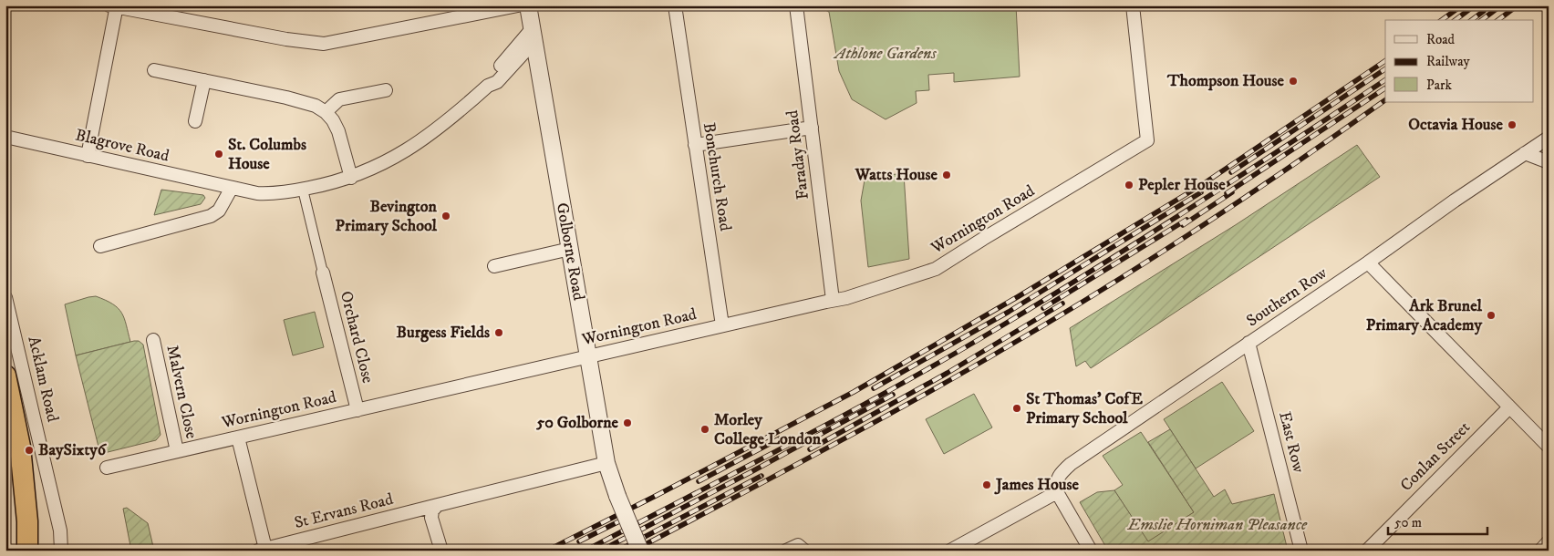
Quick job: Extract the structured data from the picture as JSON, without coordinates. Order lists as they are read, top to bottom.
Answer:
{
  "streets": {
    "street": [
      "Blagrove Road",
      "Faraday Road",
      "Bonchurch Road",
      "Wornington Road",
      "Golborne Road",
      "Southern Row",
      "Orchard Close",
      "Acklam Road",
      "Malvern Close",
      "East Row",
      "Conlan Street",
      "St Ervans Road"
    ]
  },
  "crossings": [
    ["Blagrove Road", "Golborne Road"],
    ["Faraday Road", "Wornington Road"],
    ["Bonchurch Road", "Wornington Road"],
    ["Wornington Road", "Golborne Road"],
    ["Wornington Road", "Orchard Close"],
    ["Wornington Road", "Malvern Close"],
    ["Golborne Road", "St Ervans Road"],
    ["Southern Row", "East Row"]
  ],
  "parks": ["Athlone Gardens", "Emslie Horniman Pleasance"],
  "places": [
    "Thompson House",
    "Octavia House",
    "St. Columbs House",
    "Watts House",
    "Pepler House",
    "Bevington Primary School",
    "Ark Brunel Primary Academy",
    "Burgess Fields",
    "St Thomas' CofE Primary School",
    "50 Golborne",
    "Morley College London",
    "BaySixty6",
    "James House"
  ],
  "legend": ["Road", "Railway", "Park"],
  "scale_bar": "50 m"
}
